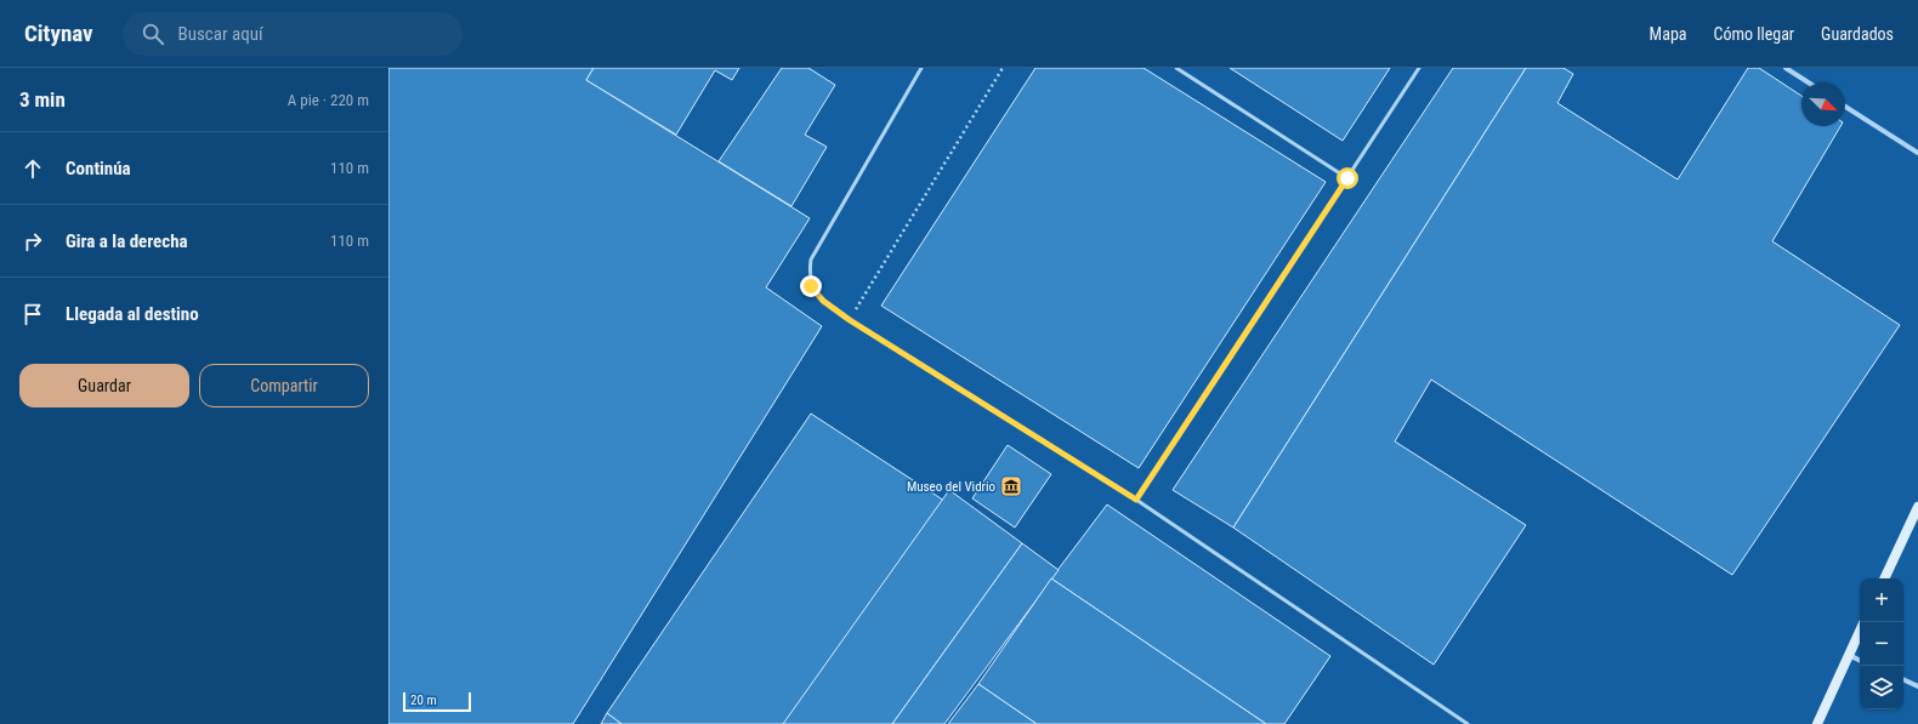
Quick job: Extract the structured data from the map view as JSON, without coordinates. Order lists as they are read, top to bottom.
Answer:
{
  "places": {
    "museum": ["Museo del Vidrio"]
  },
  "scale_bar": "20 m",
  "north": "bottom right",
  "page": {
    "header": "Citynav",
    "search": "Buscar aquí",
    "nav": ["Mapa", "Cómo llegar", "Guardados"],
    "heading": ["3 min", "A pie · 220 m"],
    "list": [
      ["Continúa", "110 m"],
      ["Gira a la derecha", "110 m"],
      "Llegada al destino"
    ],
    "buttons": ["Guardar", "Compartir"],
    "map_buttons": ["+", "−"],
    "scale": "20 m"
  }
}
